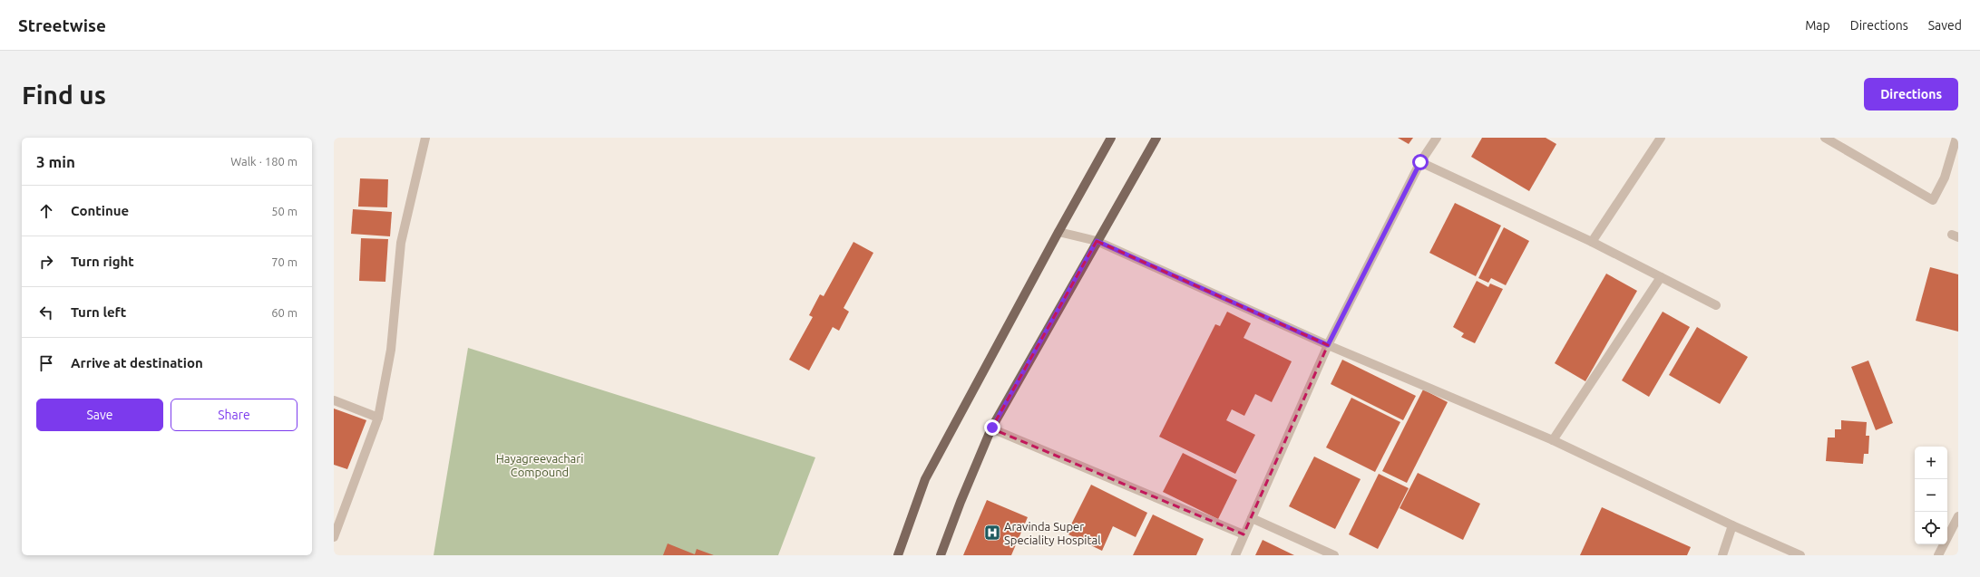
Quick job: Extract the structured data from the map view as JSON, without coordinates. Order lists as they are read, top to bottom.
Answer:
{
  "parks": ["Hayagreevachari Compound"],
  "places": {
    "hospital": ["Aravinda Super Speciality Hospital"]
  },
  "page": {
    "header": "Streetwise",
    "nav": ["Map", "Directions", "Saved"],
    "buttons": [
      "Directions",
      ["Save", "Share"]
    ],
    "title": "Find us",
    "heading": ["3 min", "Walk · 180 m"],
    "list": [
      ["Continue", "50 m"],
      ["Turn right", "70 m"],
      ["Turn left", "60 m"],
      "Arrive at destination"
    ],
    "map_buttons": ["+", "−"]
  }
}
